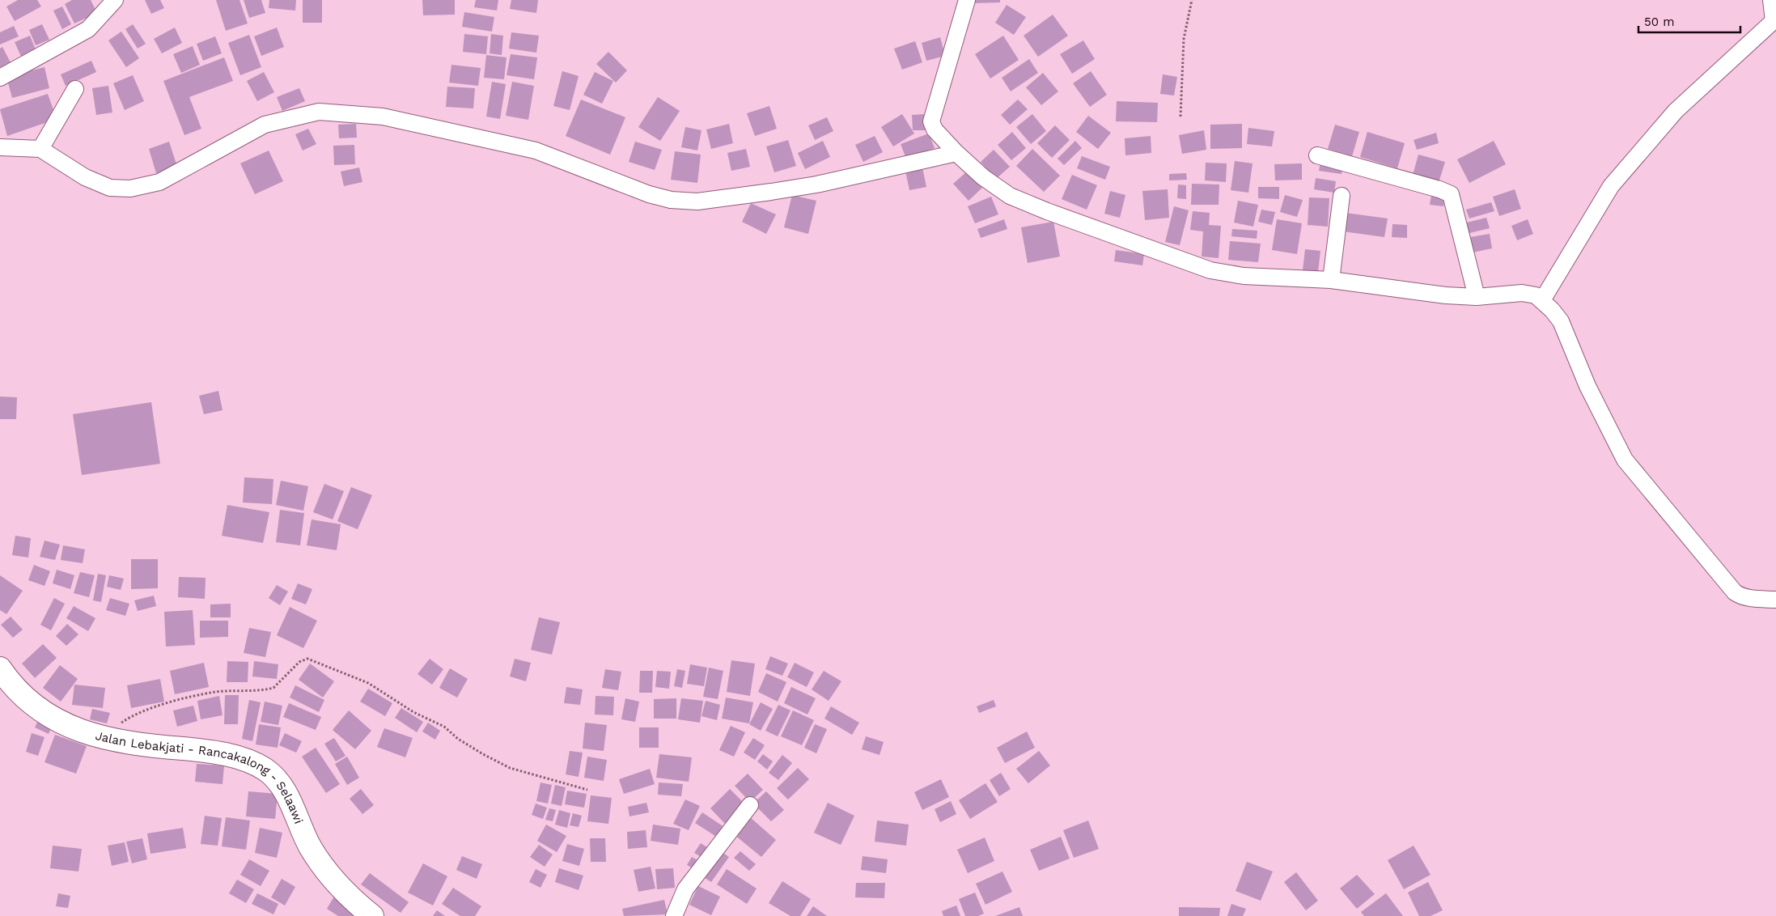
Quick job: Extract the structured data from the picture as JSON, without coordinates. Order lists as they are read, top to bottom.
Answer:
{
  "streets": {
    "main road": ["Jalan Lebakjati - Rancakalong - Selaawi"]
  },
  "scale_bar": "50 m"
}
